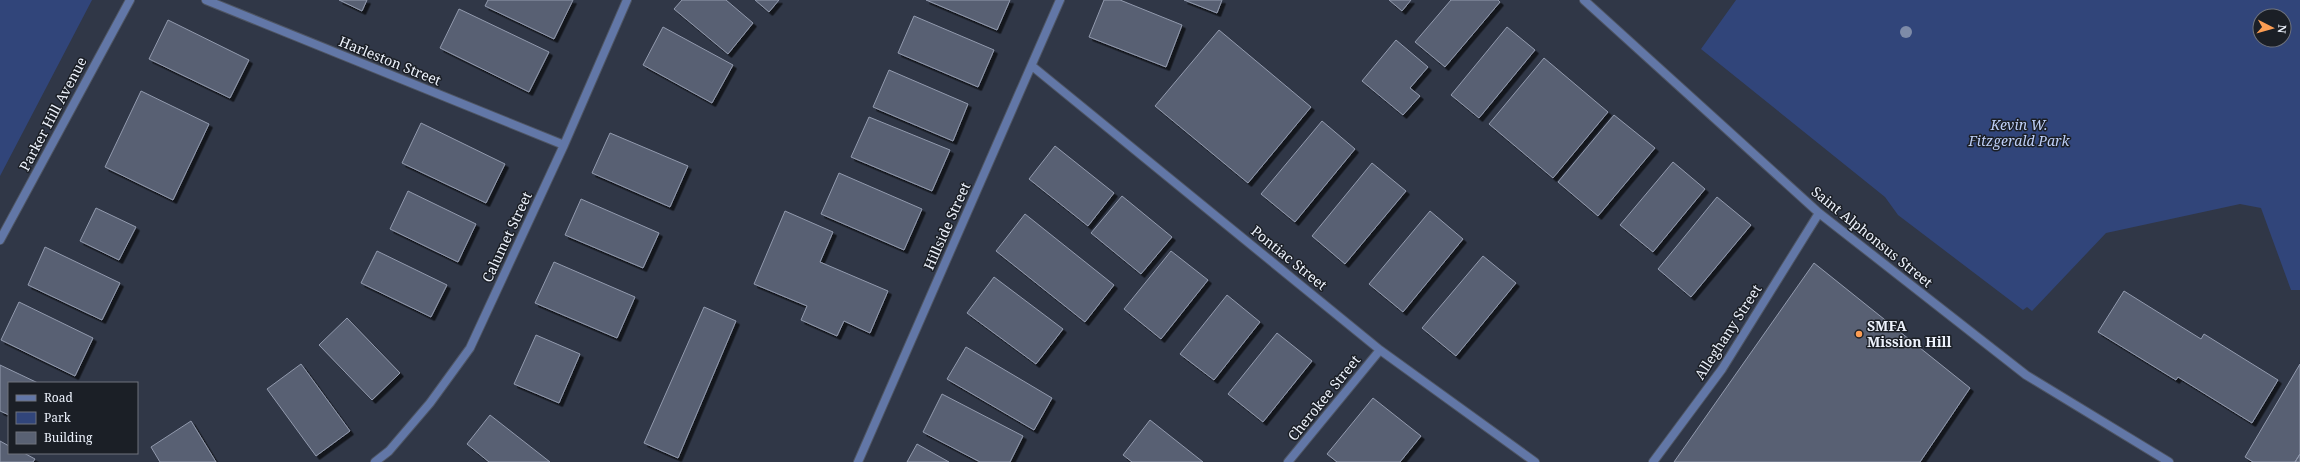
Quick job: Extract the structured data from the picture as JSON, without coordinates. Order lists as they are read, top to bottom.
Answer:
{
  "streets": {
    "street": [
      "Harleston Street",
      "Parker Hill Avenue",
      "Hillside Street",
      "Calumet Street",
      "Saint Alphonsus Street",
      "Pontiac Street",
      "Alleghany Street",
      "Cherokee Street"
    ]
  },
  "crossings": [
    ["Harleston Street", "Calumet Street"],
    ["Hillside Street", "Pontiac Street"],
    ["Saint Alphonsus Street", "Alleghany Street"],
    ["Pontiac Street", "Cherokee Street"]
  ],
  "parks": ["Kevin W. Fitzgerald Park"],
  "places": ["SMFA Mission Hill"],
  "legend": ["Road", "Park", "Building"],
  "north": "right"
}
